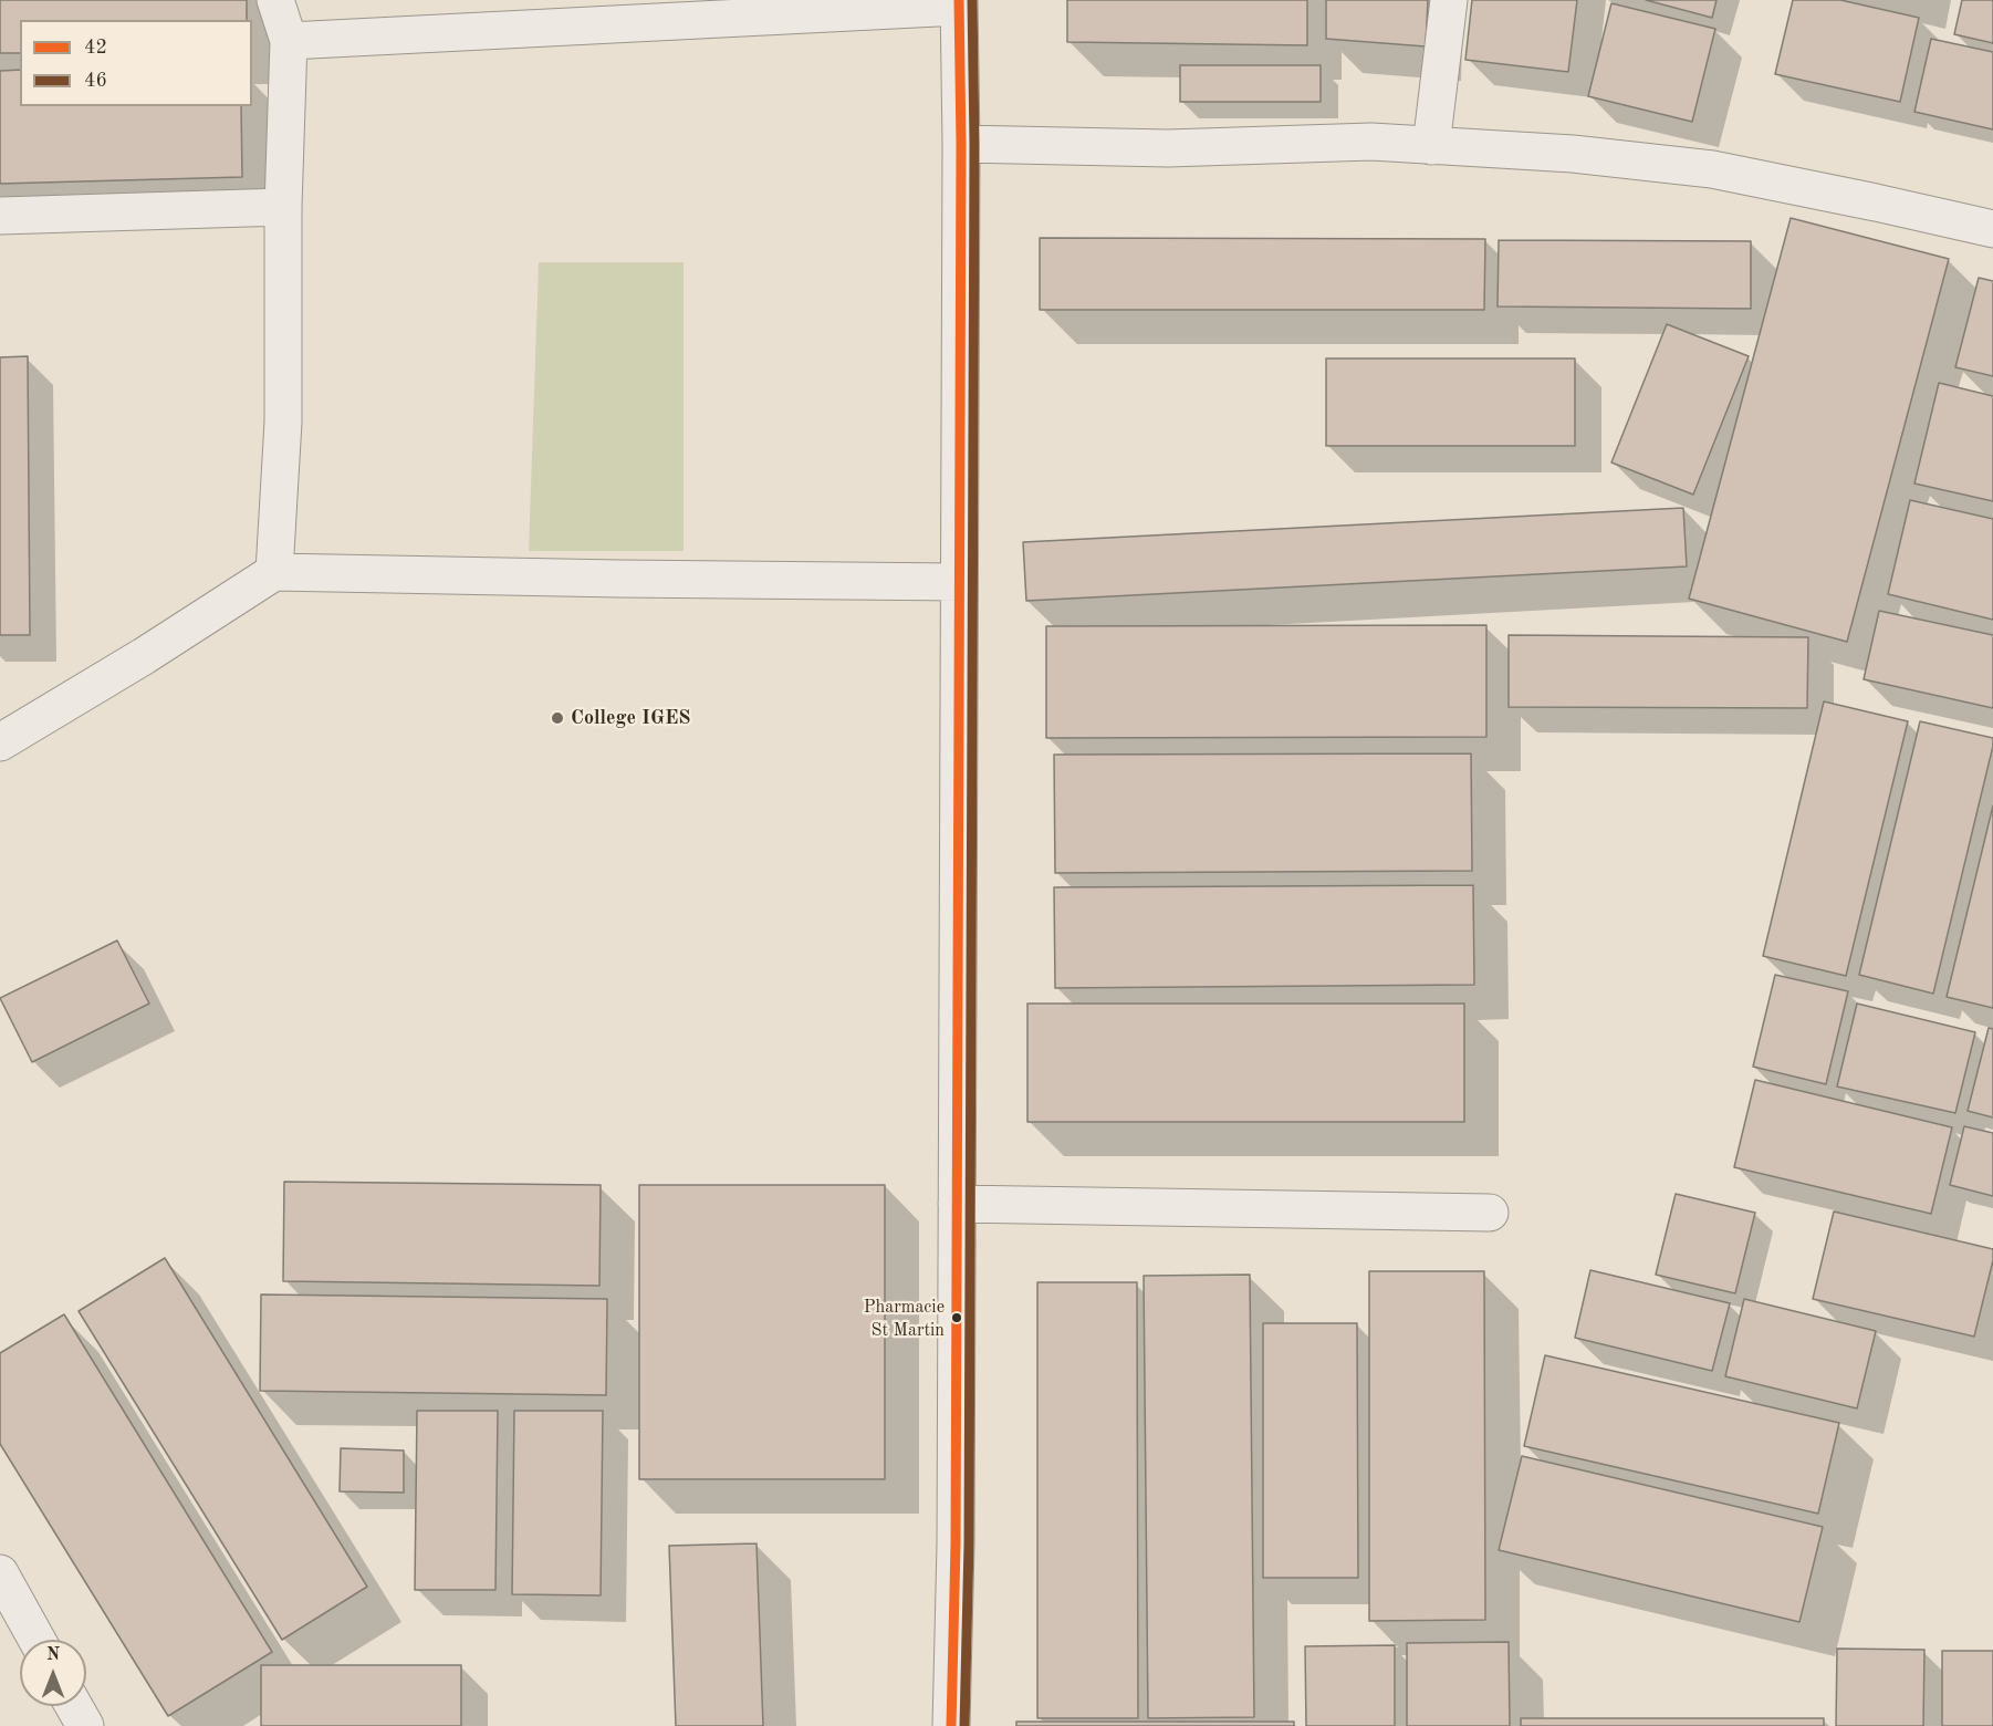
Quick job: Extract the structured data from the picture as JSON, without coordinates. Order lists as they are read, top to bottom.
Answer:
{
  "places": ["College IGES", "Pharmacie St Martin"],
  "lines": ["transit line 42", "transit line 46"],
  "legend": ["42", "46"],
  "north": "top"
}
